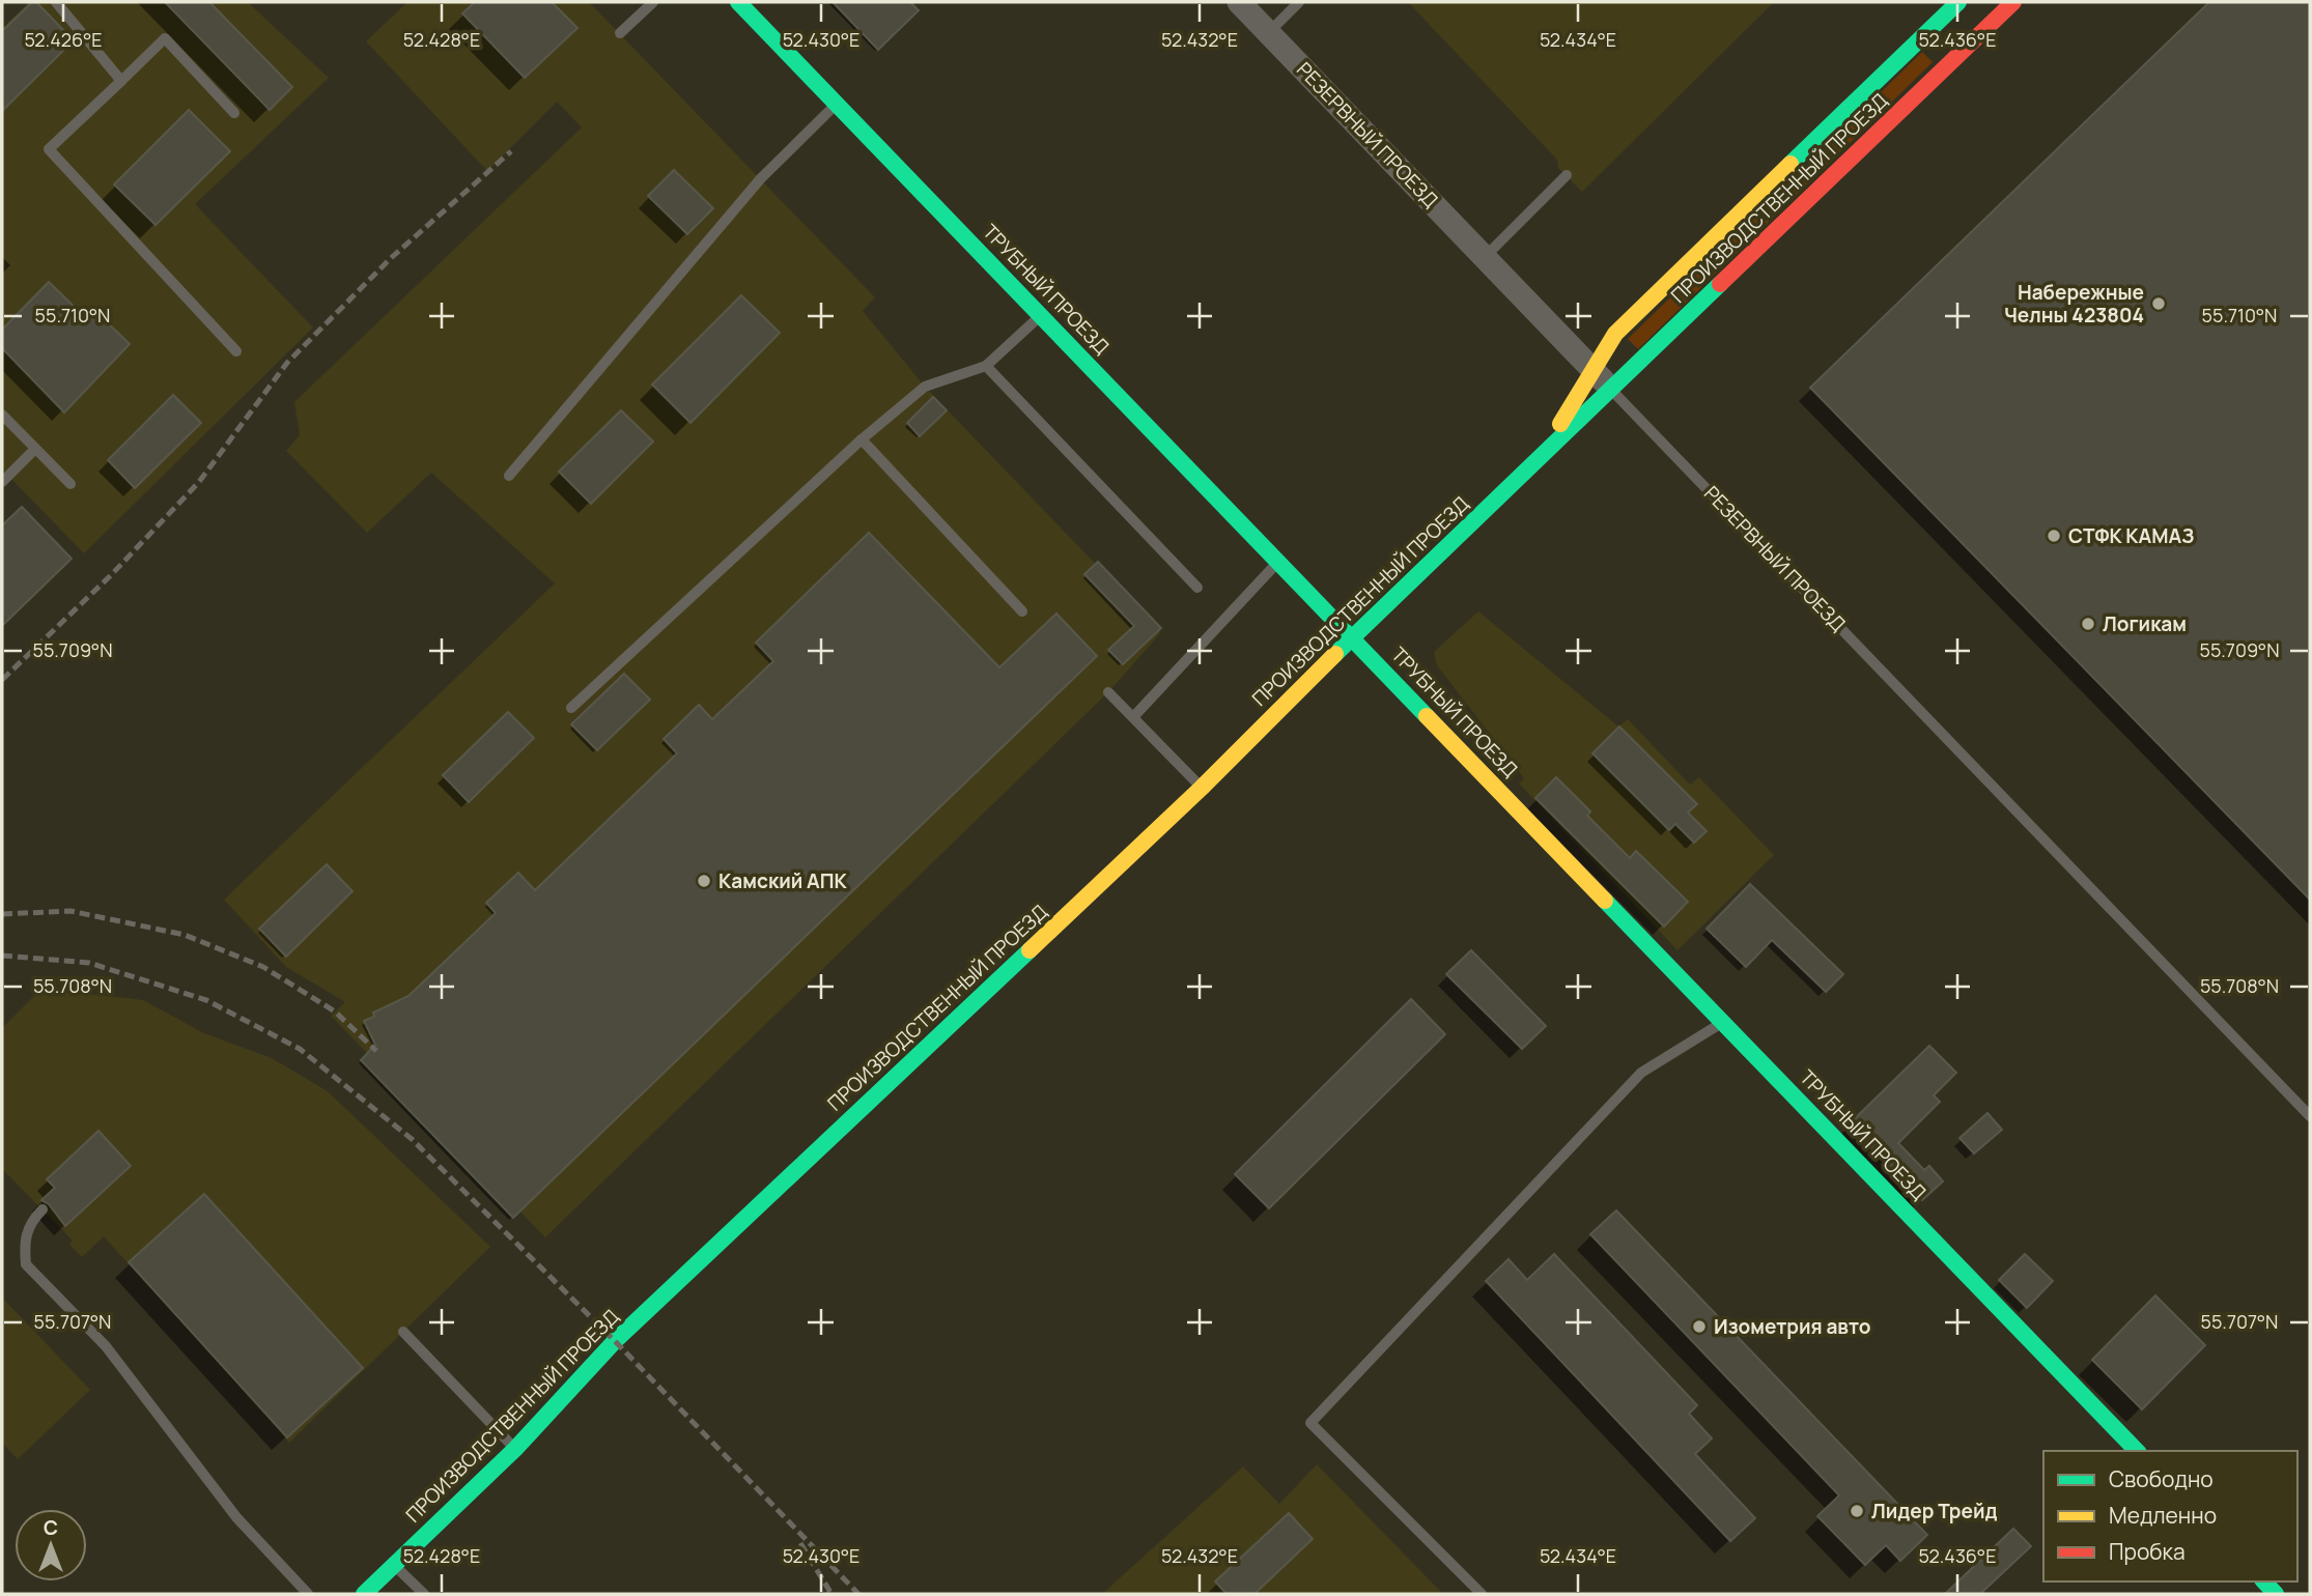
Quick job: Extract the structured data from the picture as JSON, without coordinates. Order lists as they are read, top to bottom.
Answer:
{
  "streets": {
    "street": ["РЕЗЕРВНЫЙ ПРОЕЗД", "ПРОИЗВОДСТВЕННЫЙ ПРОЕЗД", "ТРУБНЫЙ ПРОЕЗД"]
  },
  "crossings": [
    ["РЕЗЕРВНЫЙ ПРОЕЗД", "ПРОИЗВОДСТВЕННЫЙ ПРОЕЗД"],
    ["ПРОИЗВОДСТВЕННЫЙ ПРОЕЗД", "ТРУБНЫЙ ПРОЕЗД"]
  ],
  "places": [
    "Набережные Челны 423804",
    "СТФК КАМАЗ",
    "Логикам",
    "Камский АПК",
    "Изометрия авто",
    "Лидер Трейд"
  ],
  "legend": ["Свободно", "Медленно", "Пробка"],
  "north": "top",
  "coordinates": [
    "52.426°E",
    "52.428°E",
    "52.430°E",
    "52.432°E",
    "52.434°E",
    "52.436°E",
    "55.710°N",
    "55.709°N",
    "55.708°N",
    "55.707°N"
  ]
}
